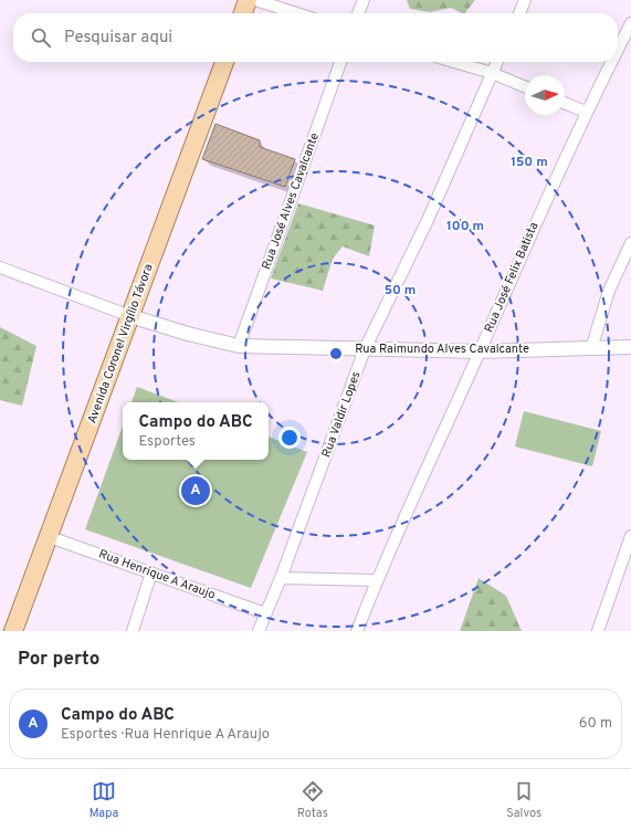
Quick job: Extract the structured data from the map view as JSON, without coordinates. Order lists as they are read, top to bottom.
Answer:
{
  "streets": {
    "main road": ["Avenida Coronel Virgílio Távora"],
    "street": [
      "Rua José Alves Cavalcante",
      "Rua José Felix Batista",
      "Rua Raimundo Alves Cavalcante",
      "Rua Valdir Lopes",
      "Rua Henrique A Araujo"
    ]
  },
  "crossings": [
    ["Rua José Alves Cavalcante", "Rua Raimundo Alves Cavalcante"],
    ["Rua José Felix Batista", "Rua Raimundo Alves Cavalcante"],
    ["Avenida Coronel Virgílio Távora", "Rua Raimundo Alves Cavalcante"],
    ["Avenida Coronel Virgílio Távora", "Rua Henrique A Araujo"],
    ["Rua Raimundo Alves Cavalcante", "Rua Valdir Lopes"],
    ["Rua Valdir Lopes", "Rua Henrique A Araujo"]
  ],
  "north": "right",
  "page": {
    "search": "Pesquisar aqui",
    "popup": ["Campo do ABC", "Esportes"],
    "pins": "A",
    "heading": "Por perto",
    "list": [
      {
        "mark": "A",
        "name": "Campo do ABC",
        "note": "Esportes · Rua Henrique A Araujo",
        "value": "60 m"
      }
    ],
    "nav": ["Mapa", "Rotas", "Salvos"]
  },
  "rings": ["150 m", "100 m", "50 m"]
}
